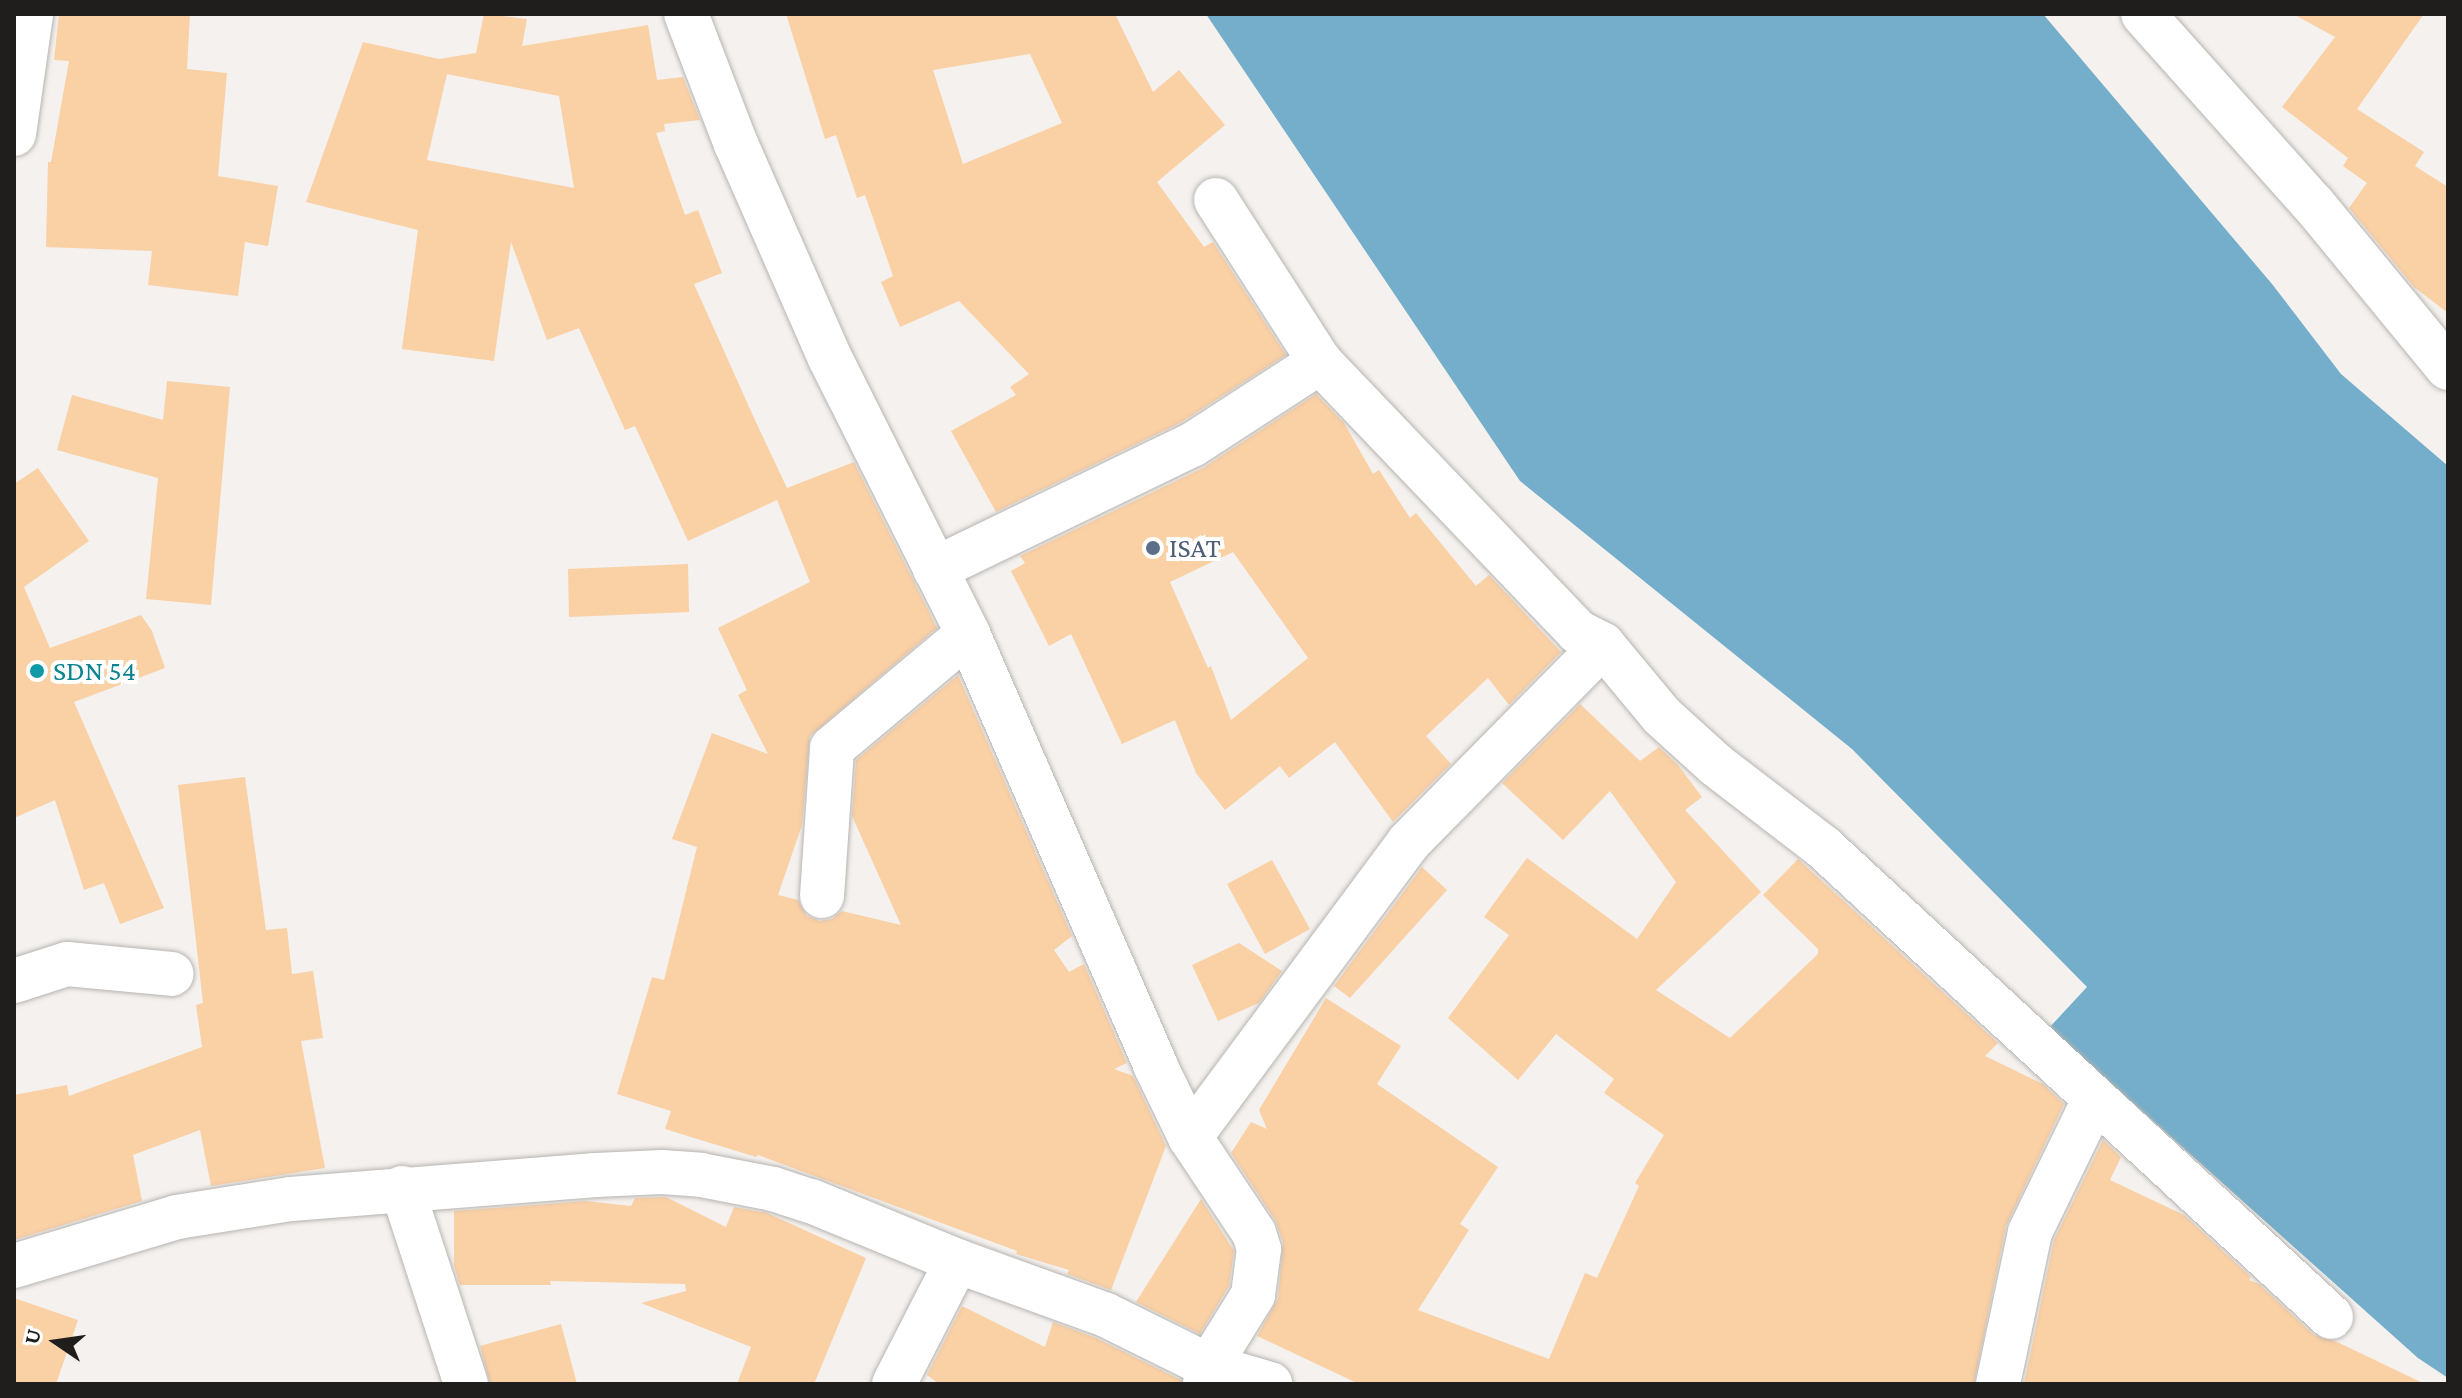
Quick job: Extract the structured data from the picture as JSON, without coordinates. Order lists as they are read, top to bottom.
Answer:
{
  "places": ["ISAT", "SDN 54"],
  "north": "left"
}
